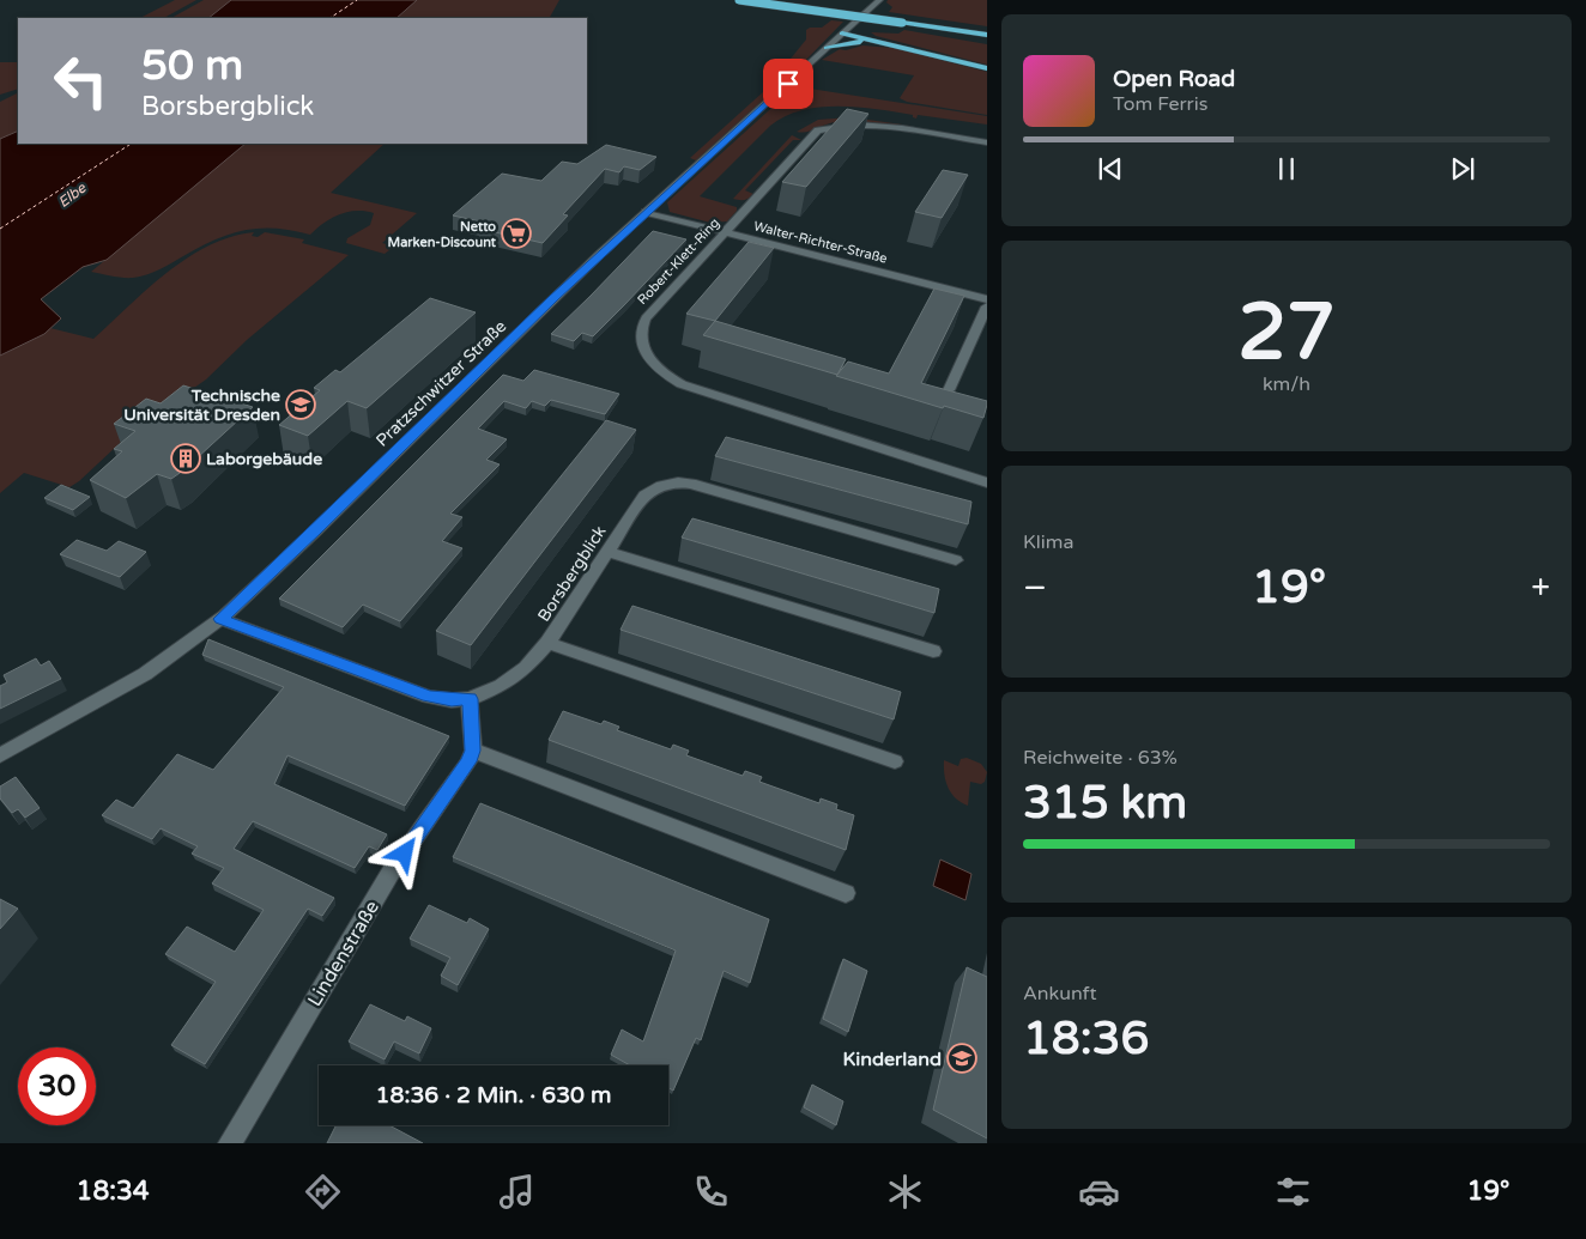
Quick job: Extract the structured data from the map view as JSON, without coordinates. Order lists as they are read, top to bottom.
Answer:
{
  "streets": {
    "street": [
      "Walter-Richter-Straße",
      "Robert-Klett-Ring",
      "Pratzschwitzer Straße",
      "Borsbergblick",
      "Lindenstraße"
    ]
  },
  "crossings": [
    ["Walter-Richter-Straße", "Robert-Klett-Ring"],
    ["Walter-Richter-Straße", "Pratzschwitzer Straße"],
    ["Pratzschwitzer Straße", "Borsbergblick"]
  ],
  "water": ["Elbe"],
  "places": {
    "supermarket": ["Netto Marken-Discount"],
    "school or university": ["Technische Universität Dresden", "Kinderland"],
    "building": ["Laborgebäude"]
  },
  "page": {
    "turn": ["50 m", "Borsbergblick"],
    "song": ["Open Road", "Tom Ferris"],
    "tile": [
      ["27", "km/h"],
      "Klima",
      ["Reichweite · 63%", "315 km"],
      ["Ankunft", "18:36"]
    ],
    "heat": ["−", "19°", "+"],
    "limit": "30",
    "trip": "18:36 · 2 Min. · 630 m",
    "tabs": ["18:34", "19°"]
  }
}
